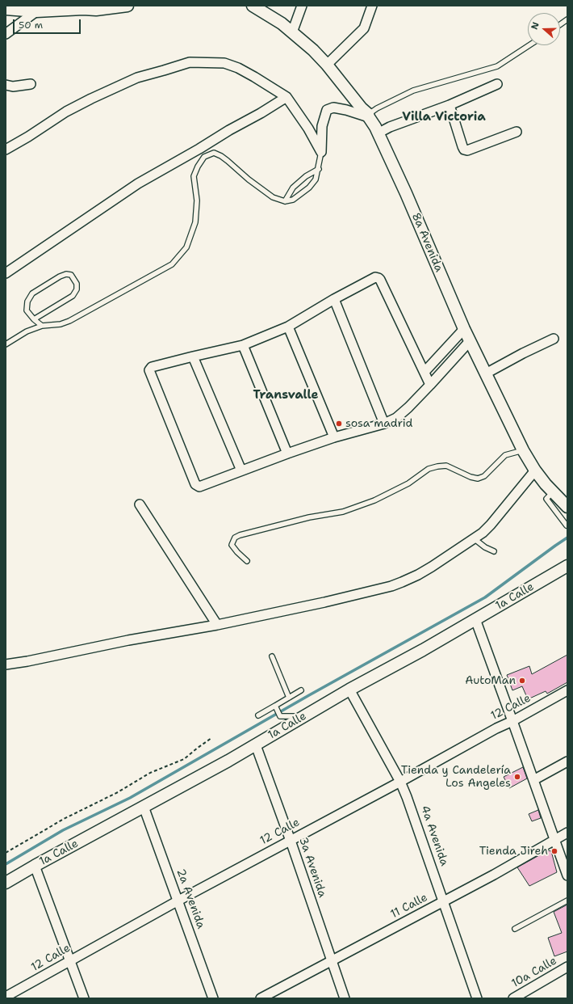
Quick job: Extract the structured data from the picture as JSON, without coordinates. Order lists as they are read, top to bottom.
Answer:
{
  "streets": {
    "street": [
      "8a Avenida",
      "1a Calle",
      "12 Calle",
      "4a Avenida",
      "3a Avenida",
      "2a Avenida",
      "11 Calle",
      "10a Calle"
    ]
  },
  "crossings": [
    ["1a Calle", "4a Avenida"],
    ["1a Calle", "3a Avenida"],
    ["1a Calle", "2a Avenida"],
    ["12 Calle", "4a Avenida"],
    ["12 Calle", "3a Avenida"],
    ["12 Calle", "2a Avenida"],
    ["4a Avenida", "11 Calle"],
    ["3a Avenida", "11 Calle"]
  ],
  "districts": ["Villa Victoria", "Transvalle"],
  "places": [
    "sosa madrid",
    "AutoMan",
    "Tienda y Candelería Los Angeles",
    "Tienda Jireh"
  ],
  "scale_bar": "50 m",
  "north": "left"
}
